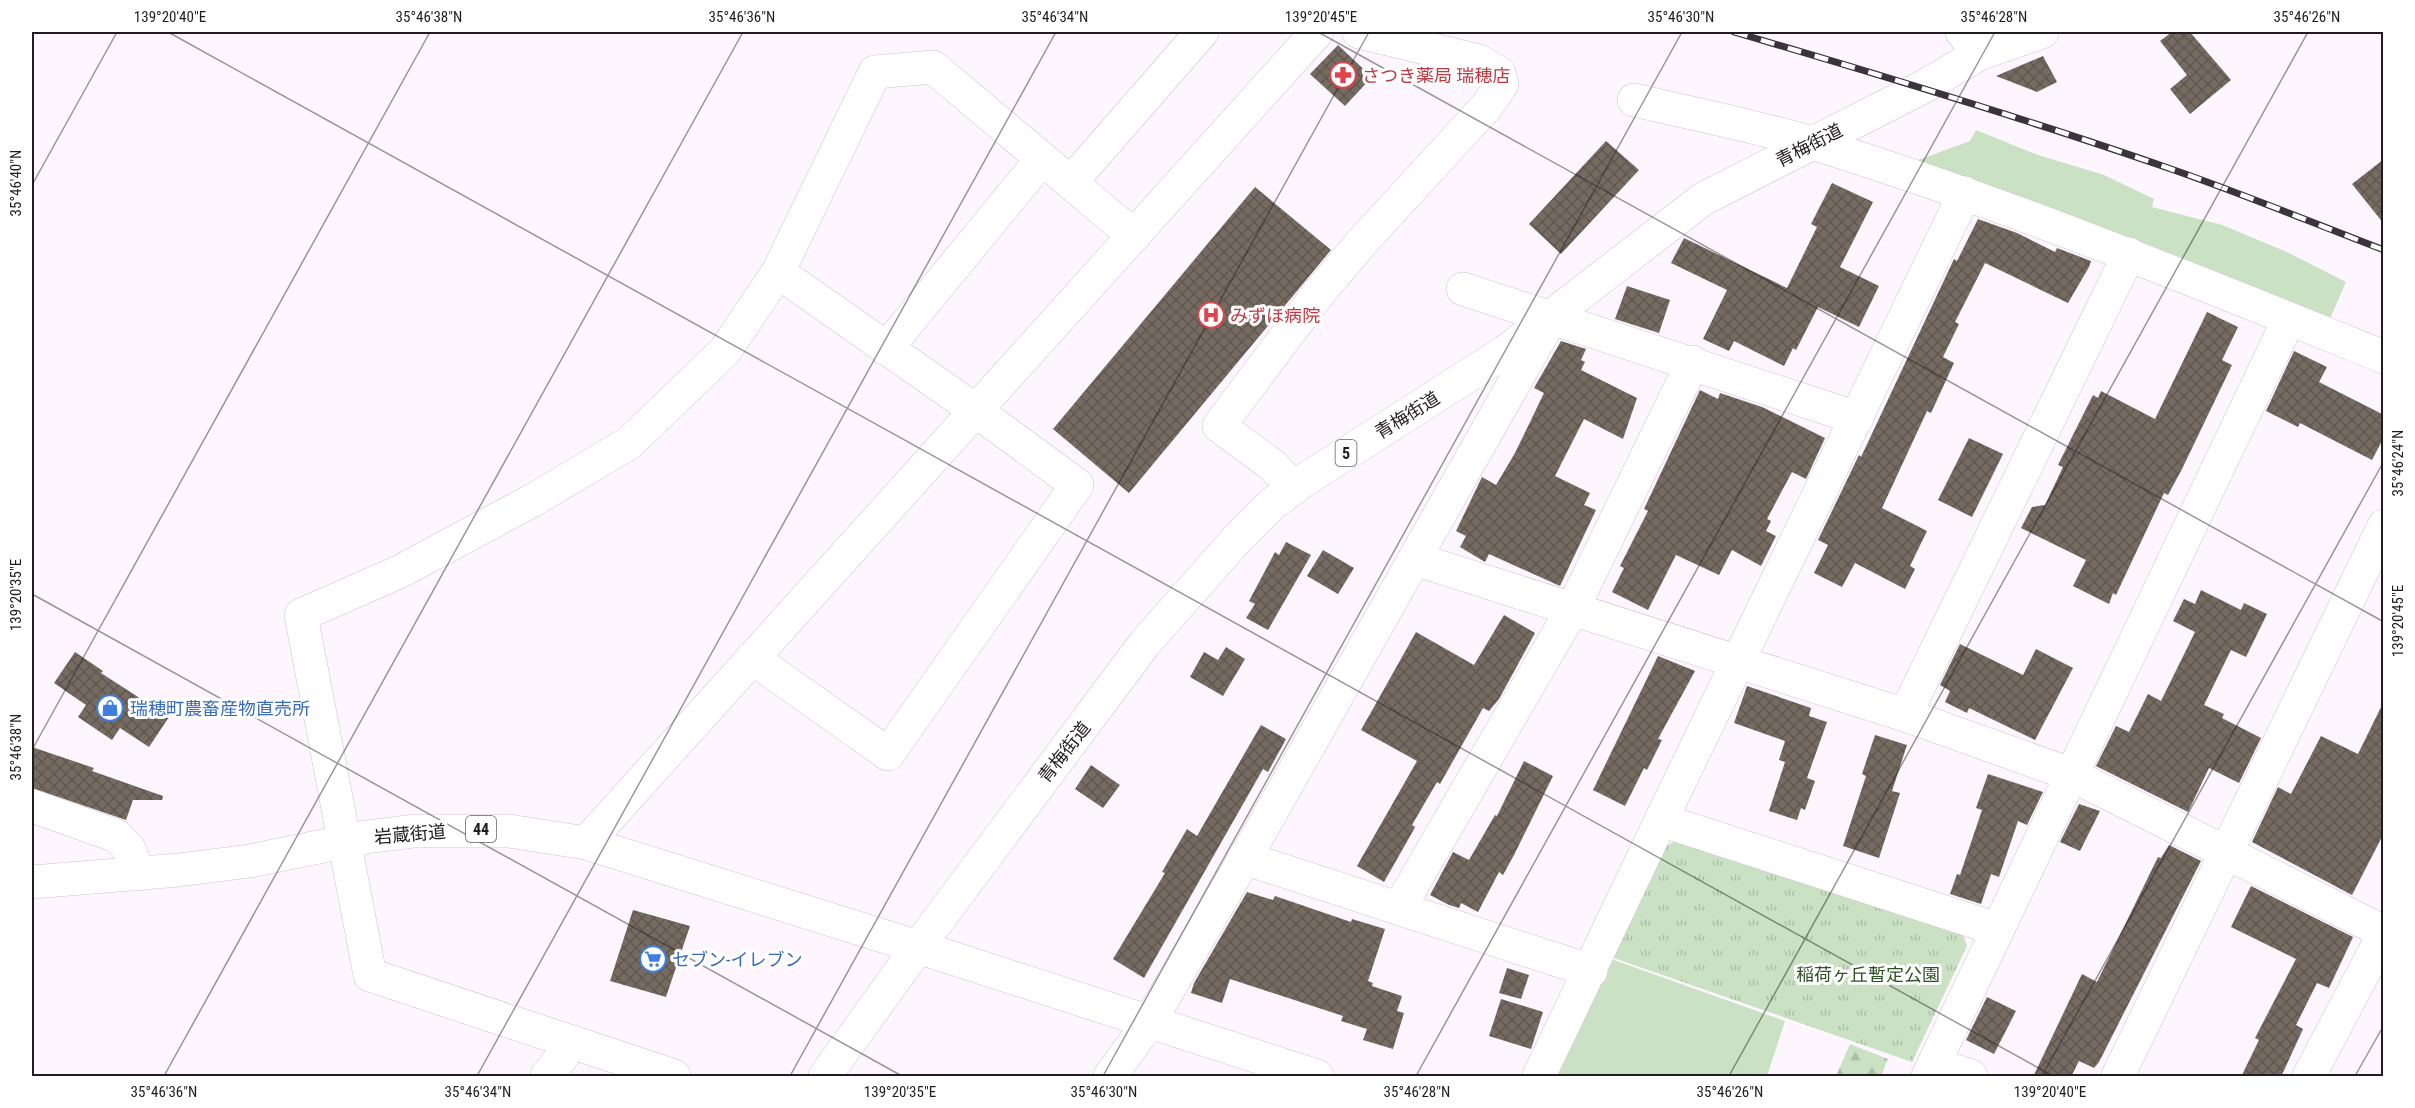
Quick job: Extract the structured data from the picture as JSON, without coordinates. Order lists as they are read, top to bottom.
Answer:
{
  "streets": {
    "street": [
      "青梅街道",
      "5",
      "44",
      "岩蔵街道"
    ]
  },
  "crossings": [
    ["青梅街道", "岩蔵街道"]
  ],
  "parks": ["稲荷ヶ丘暫定公園"],
  "places": {
    "pharmacy": ["さつき薬局 瑞穂店"],
    "hospital": ["みずほ病院"],
    "shop": ["瑞穂町農畜産物直売所"],
    "supermarket": ["セブン-イレブン"]
  },
  "coordinates": [
    "139°20'40\"E",
    "35°46'38\"N",
    "35°46'36\"N",
    "35°46'34\"N",
    "139°20'45\"E",
    "35°46'30\"N",
    "35°46'28\"N",
    "35°46'26\"N",
    "35°46'40\"N",
    "35°46'24\"N",
    "139°20'35\"E"
  ]
}
